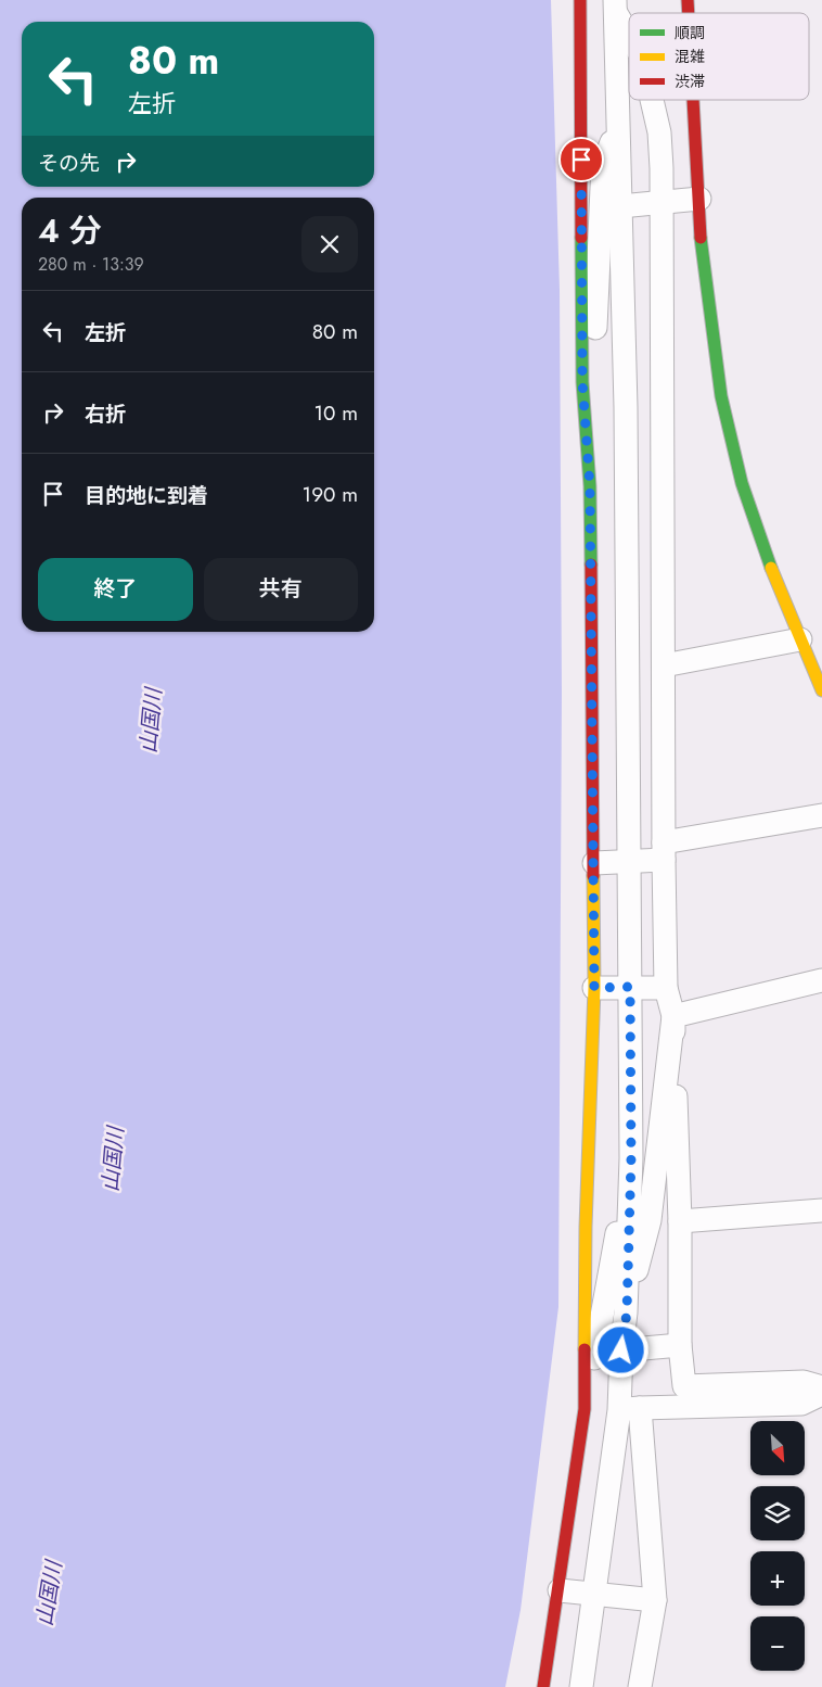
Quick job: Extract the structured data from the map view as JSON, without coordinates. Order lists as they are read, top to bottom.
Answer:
{
  "water": ["山国川"],
  "legend": ["順調", "混雑", "渋滞"],
  "north": "bottom right",
  "page": {
    "turn": ["80 m", "左折"],
    "then": "その先",
    "heading": ["4 分", "280 m · 13:39"],
    "list": [
      {
        "name": "左折",
        "value": "80 m"
      },
      {
        "name": "右折",
        "value": "10 m"
      },
      {
        "name": "目的地に到着",
        "value": "190 m"
      }
    ],
    "buttons": ["終了", "共有"],
    "map_buttons": ["+", "−"]
  }
}
